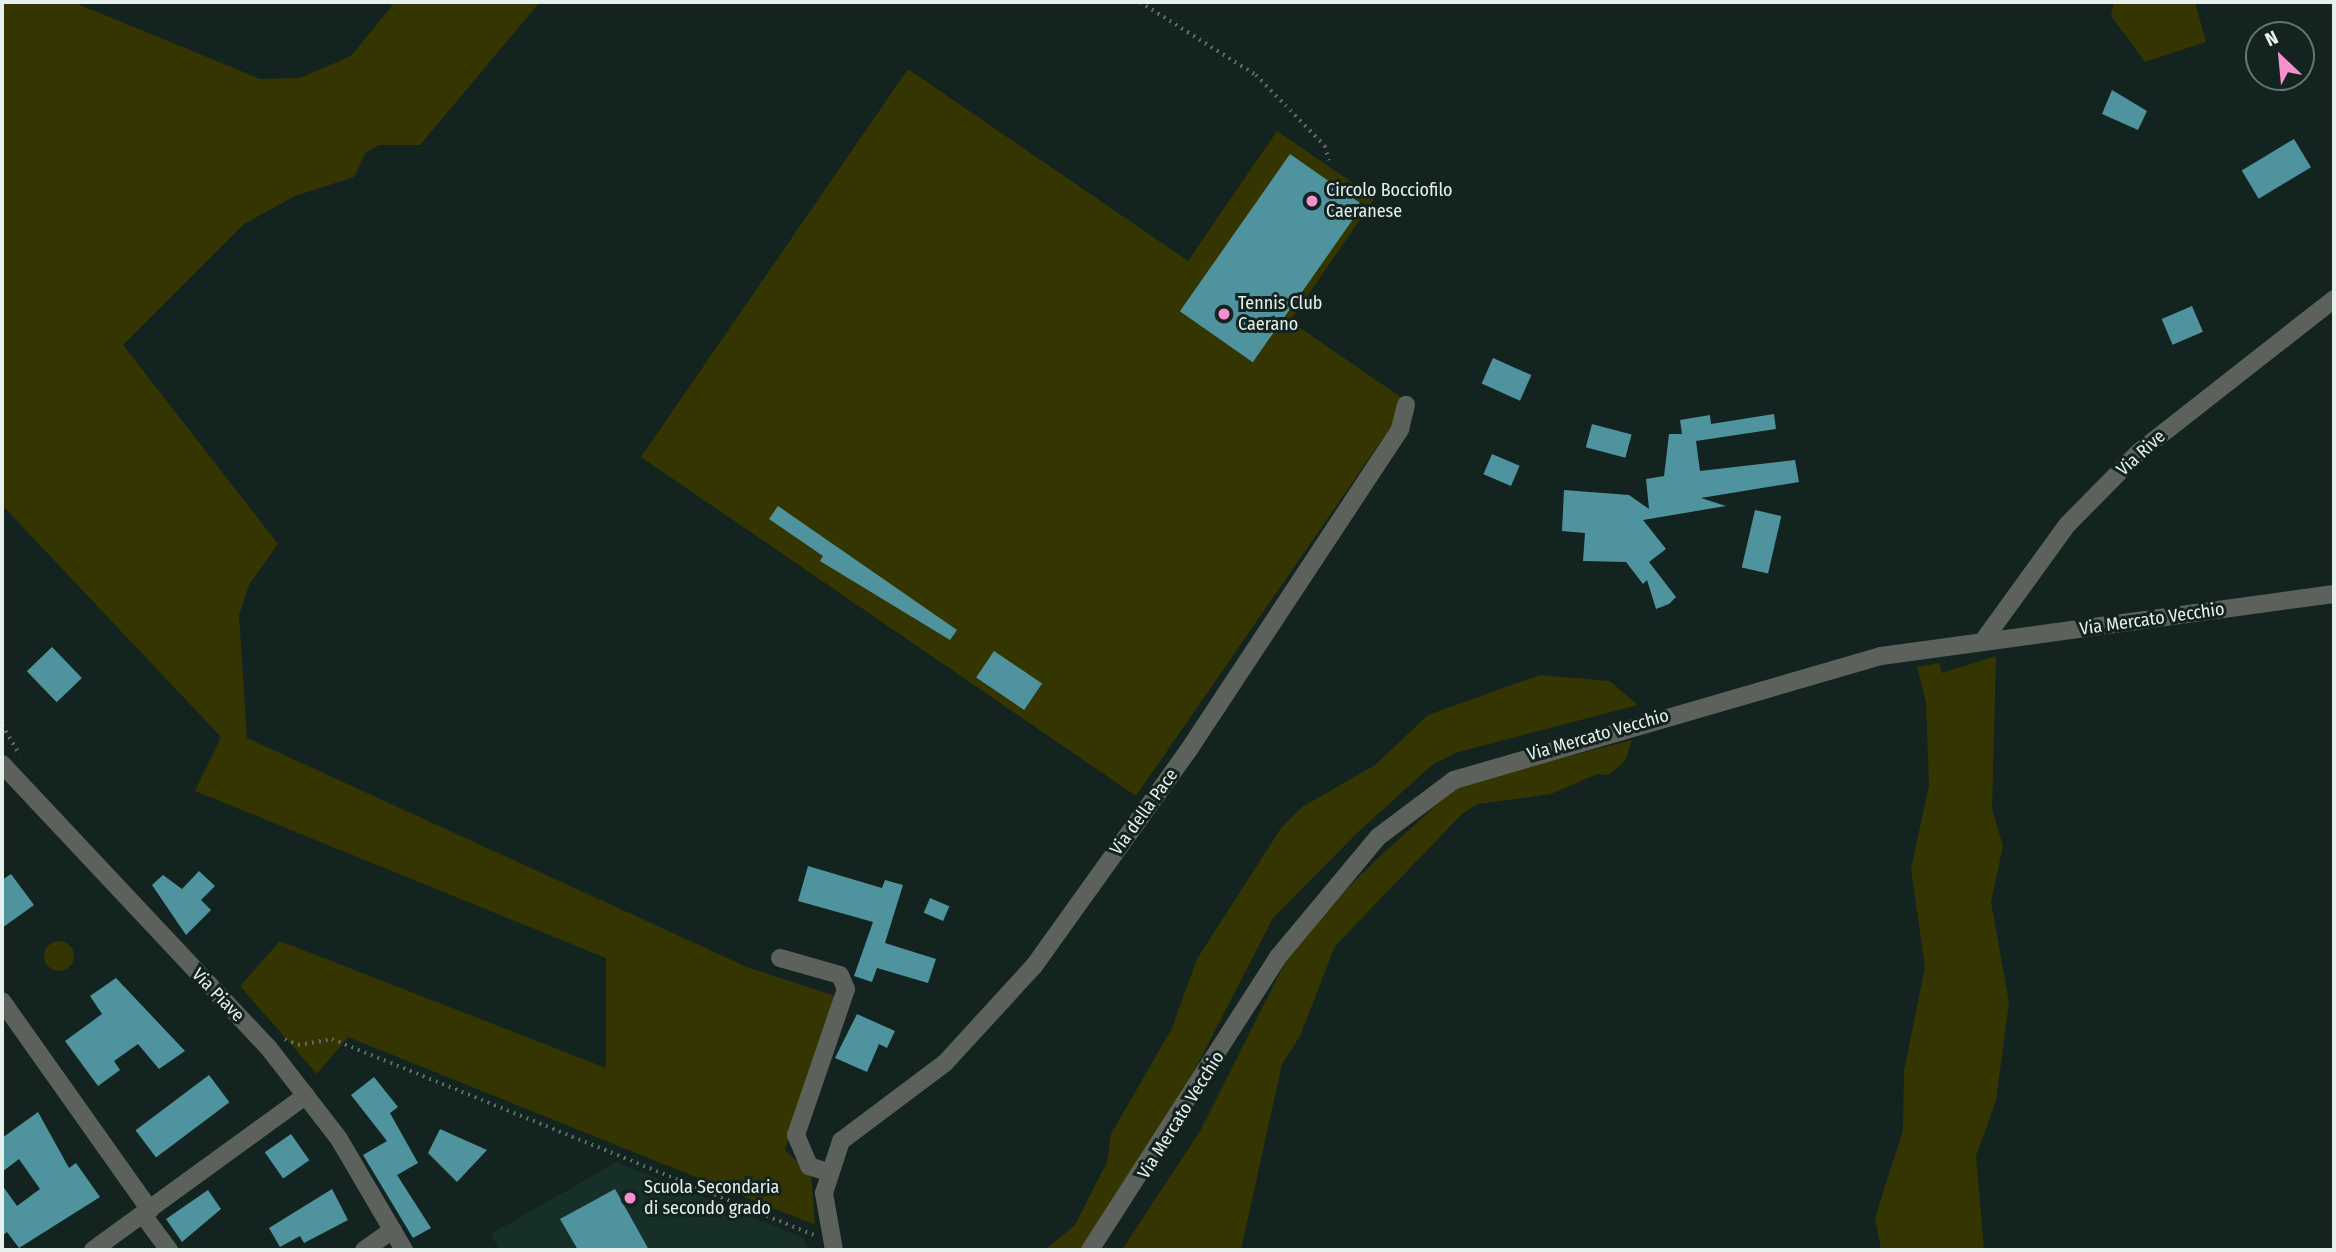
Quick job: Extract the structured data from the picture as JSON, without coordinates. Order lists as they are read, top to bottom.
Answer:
{
  "streets": {
    "street": [
      "Via Rive",
      "Via Mercato Vecchio",
      "Via della Pace",
      "Via Piave"
    ]
  },
  "crossings": [
    ["Via Rive", "Via Mercato Vecchio"]
  ],
  "places": ["Circolo Bocciofilo Caeranese", "Tennis Club Caerano", "Scuola Secondaria di secondo grado"],
  "north": "top left"
}
